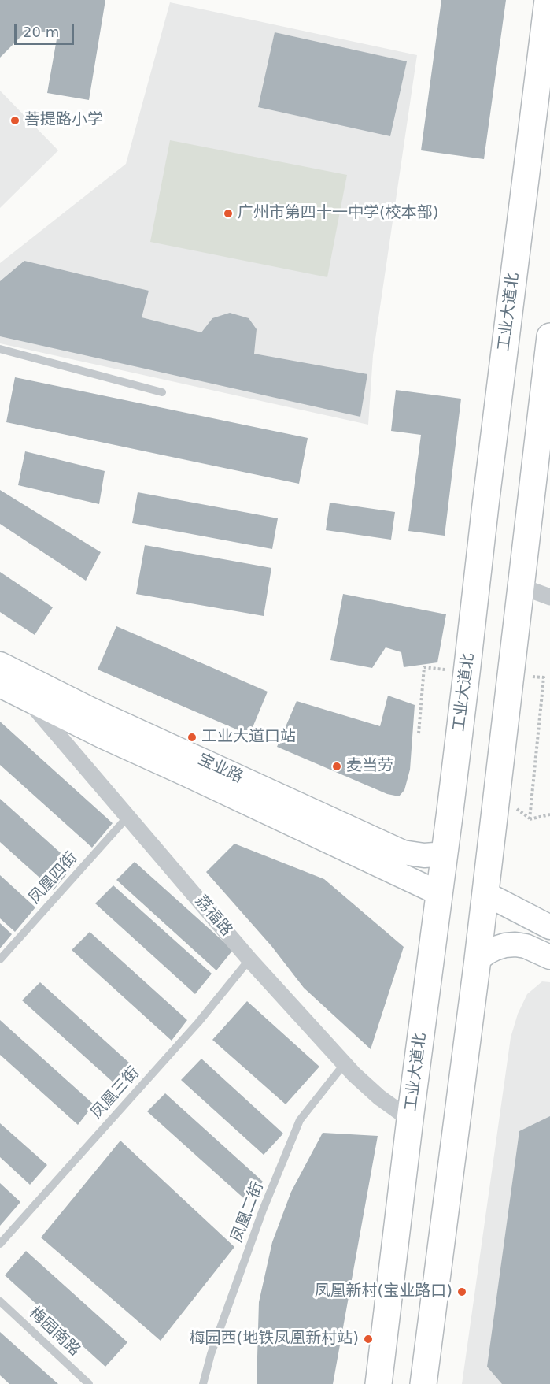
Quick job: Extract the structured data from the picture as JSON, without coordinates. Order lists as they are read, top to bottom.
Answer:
{
  "streets": {
    "main road": ["工业大道北", "宝业路"],
    "street": ["荔福路"],
    "lane": [
      "凤凰四街",
      "凤凰三街",
      "凤凰二街",
      "梅园南路"
    ]
  },
  "crossings": [
    ["工业大道北", "宝业路"],
    ["工业大道北", "荔福路"],
    ["宝业路", "荔福路"],
    ["凤凰四街", "荔福路"],
    ["荔福路", "凤凰三街"],
    ["荔福路", "凤凰二街"]
  ],
  "places": [
    "菩提路小学",
    "广州市第四十一中学(校本部)",
    "工业大道口站",
    "麦当劳",
    "凤凰新村(宝业路口)",
    "梅园西(地铁凤凰新村站)"
  ],
  "scale_bar": "20 m"
}
